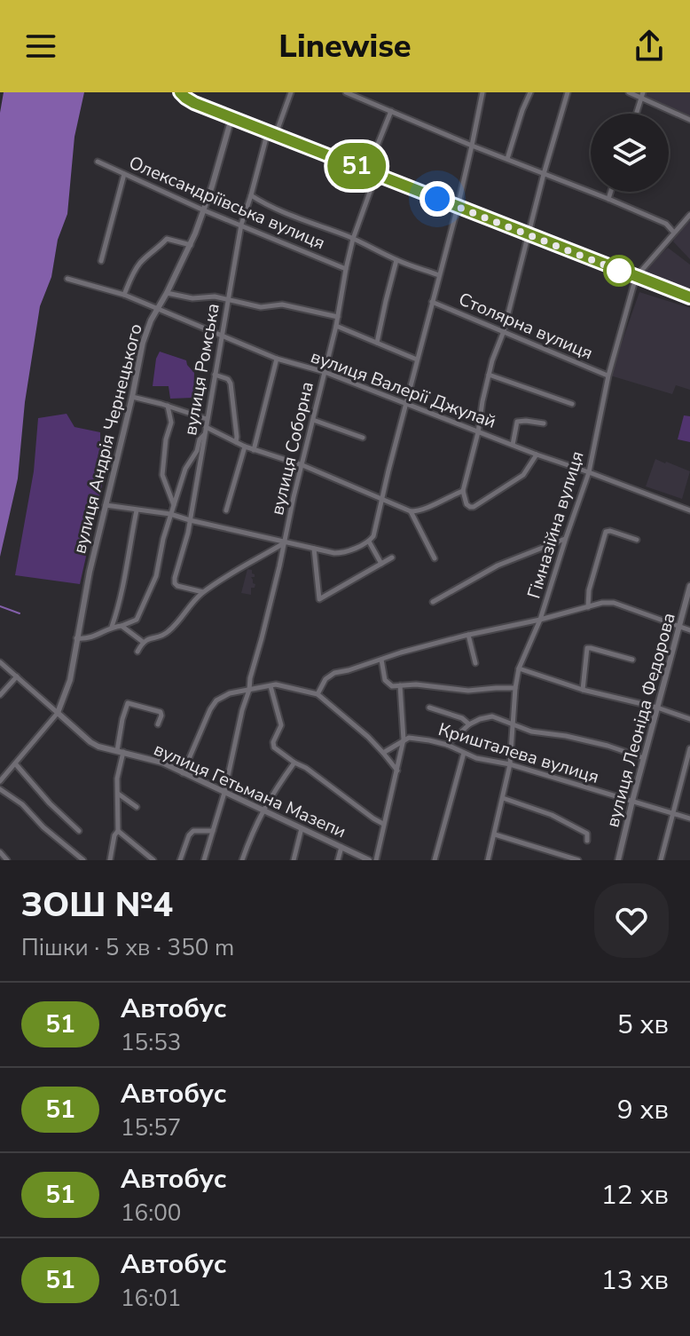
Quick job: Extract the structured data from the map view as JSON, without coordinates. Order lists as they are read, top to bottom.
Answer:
{
  "streets": {
    "street": [
      "Олександріївська вулиця",
      "Столярна вулиця",
      "вулиця Ромська",
      "вулиця Валерії Джулай",
      "вулиця Андрія Чернецького",
      "вулиця Соборна",
      "Гімназійна вулиця",
      "вулиця Леоніда Федорова",
      "Кришталева вулиця",
      "вулиця Гетьмана Мазепи"
    ]
  },
  "crossings": [
    ["Олександріївська вулиця", "вулиця Ромська"],
    ["Олександріївська вулиця", "вулиця Андрія Чернецького"],
    ["Олександріївська вулиця", "вулиця Соборна"],
    ["Столярна вулиця", "Гімназійна вулиця"],
    ["вулиця Ромська", "вулиця Валерії Джулай"],
    ["вулиця Валерії Джулай", "вулиця Андрія Чернецького"],
    ["вулиця Валерії Джулай", "вулиця Соборна"],
    ["вулиця Валерії Джулай", "Гімназійна вулиця"],
    ["вулиця Андрія Чернецького", "вулиця Гетьмана Мазепи"],
    ["вулиця Соборна", "вулиця Гетьмана Мазепи"],
    ["Гімназійна вулиця", "Кришталева вулиця"],
    ["вулиця Леоніда Федорова", "Кришталева вулиця"]
  ],
  "lines": ["bus line 51"],
  "page": {
    "header": "Linewise",
    "on_map": "51",
    "heading": ["ЗОШ №4", "Пішки · 5 хв · 350 m"],
    "list": [
      {
        "mark": "51",
        "name": "Автобус",
        "note": "15:53",
        "value": "5 хв"
      },
      {
        "mark": "51",
        "name": "Автобус",
        "note": "15:57",
        "value": "9 хв"
      },
      {
        "mark": "51",
        "name": "Автобус",
        "note": "16:00",
        "value": "12 хв"
      },
      {
        "mark": "51",
        "name": "Автобус",
        "note": "16:01",
        "value": "13 хв"
      }
    ]
  }
}
